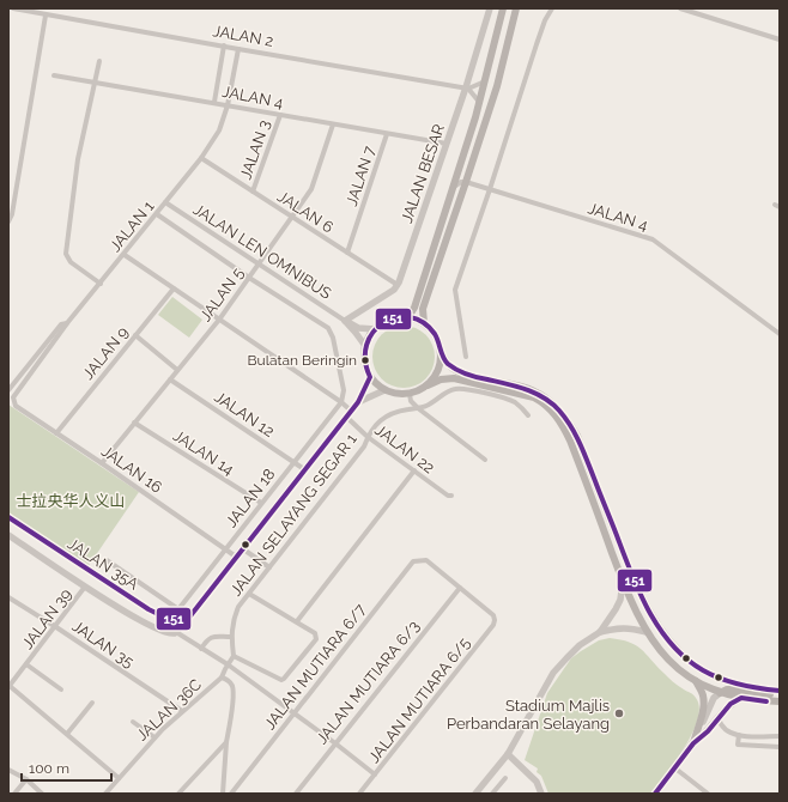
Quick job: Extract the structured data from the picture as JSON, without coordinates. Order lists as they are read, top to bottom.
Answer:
{
  "streets": {
    "main road": ["JALAN BESAR"],
    "street": [
      "JALAN 2",
      "JALAN 4",
      "JALAN 3",
      "JALAN 7",
      "JALAN 6",
      "JALAN 1",
      "JALAN LEN OMNIBUS",
      "JALAN 5",
      "JALAN 9",
      "JALAN 12",
      "JALAN 22",
      "JALAN 14",
      "JALAN 16",
      "JALAN 18",
      "JALAN SELAYANG SEGAR 1",
      "JALAN 35A",
      "JALAN 39",
      "JALAN 35",
      "JALAN MUTIARA 6/7",
      "JALAN MUTIARA 6/3",
      "JALAN MUTIARA 6/5",
      "JALAN 36C"
    ]
  },
  "crossings": [
    ["JALAN 2", "JALAN BESAR"],
    ["JALAN 2", "JALAN 1"],
    ["JALAN 4", "JALAN 3"],
    ["JALAN 4", "JALAN BESAR"],
    ["JALAN 4", "JALAN 7"],
    ["JALAN 4", "JALAN 1"],
    ["JALAN 4", "JALAN 5"],
    ["JALAN 3", "JALAN 6"],
    ["JALAN BESAR", "JALAN 6"],
    ["JALAN BESAR", "JALAN LEN OMNIBUS"],
    ["JALAN 7", "JALAN 6"],
    ["JALAN 6", "JALAN 1"],
    ["JALAN 6", "JALAN 5"],
    ["JALAN 1", "JALAN LEN OMNIBUS"],
    ["JALAN 1", "JALAN 16"],
    ["JALAN LEN OMNIBUS", "JALAN 5"],
    ["JALAN 5", "JALAN 12"],
    ["JALAN 5", "JALAN 14"],
    ["JALAN 5", "JALAN 16"],
    ["JALAN 9", "JALAN 16"],
    ["JALAN 12", "JALAN 18"],
    ["JALAN 22", "JALAN SELAYANG SEGAR 1"],
    ["JALAN 14", "JALAN 18"],
    ["JALAN 16", "JALAN 18"],
    ["JALAN 35A", "JALAN 39"],
    ["JALAN 39", "JALAN 35"],
    ["JALAN 35", "JALAN 36C"],
    ["JALAN MUTIARA 6/7", "JALAN MUTIARA 6/3"],
    ["JALAN MUTIARA 6/7", "JALAN MUTIARA 6/5"],
    ["JALAN MUTIARA 6/3", "JALAN MUTIARA 6/5"]
  ],
  "parks": ["士拉央华人义山"],
  "places": ["Bulatan Beringin", "Stadium Majlis Perbandaran Selayang"],
  "lines": ["transit line 151"],
  "scale_bar": "100 m"
}
